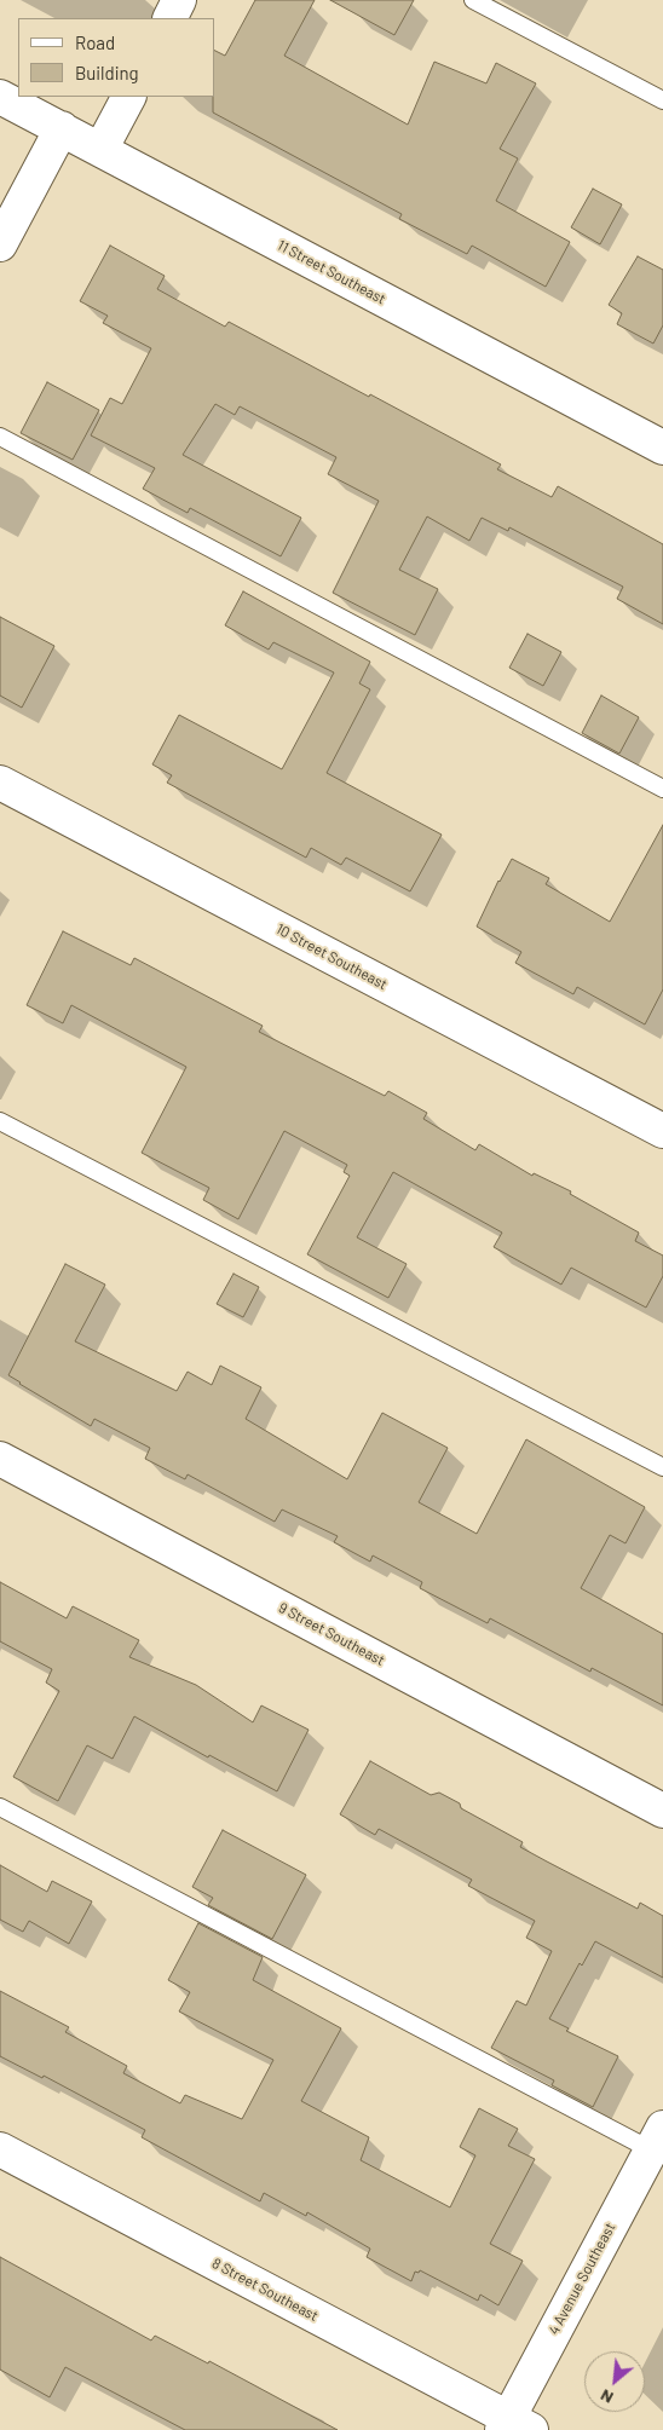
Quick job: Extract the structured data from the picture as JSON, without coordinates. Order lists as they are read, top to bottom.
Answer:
{
  "streets": {
    "street": [
      "11 Street Southeast",
      "10 Street Southeast",
      "9 Street Southeast",
      "4 Avenue Southeast",
      "8 Street Southeast"
    ]
  },
  "crossings": [
    ["4 Avenue Southeast", "8 Street Southeast"]
  ],
  "legend": ["Road", "Building"],
  "north": "bottom left"
}
